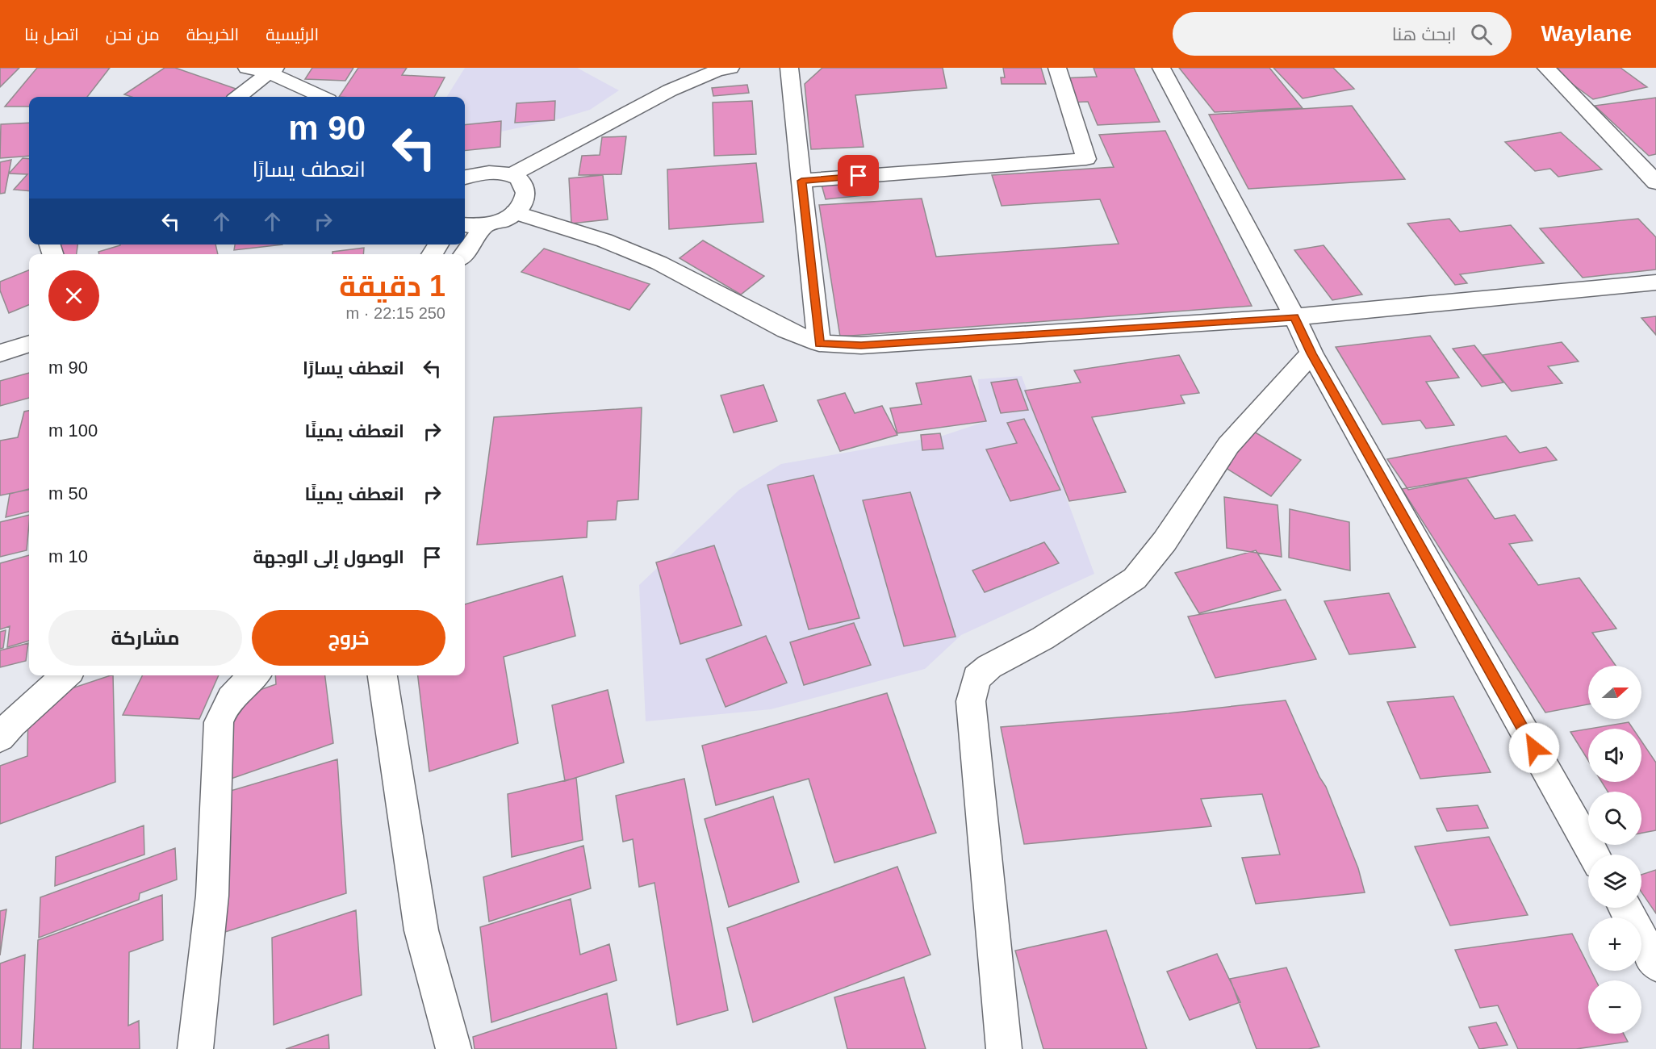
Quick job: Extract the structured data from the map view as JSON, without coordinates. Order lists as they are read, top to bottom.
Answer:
{
  "north": "right",
  "page": {
    "header": "Waylane",
    "search": "ابحث هنا",
    "nav": [
      "الرئيسية",
      "الخريطة",
      "من نحن",
      "اتصل بنا"
    ],
    "turn": ["90 m", "انعطف يسارًا"],
    "heading": ["1 دقيقة", "250 m · 22:15"],
    "list": [
      {
        "name": "انعطف يسارًا",
        "value": "90 m"
      },
      {
        "name": "انعطف يمينًا",
        "value": "100 m"
      },
      {
        "name": "انعطف يمينًا",
        "value": "50 m"
      },
      {
        "name": "الوصول إلى الوجهة",
        "value": "10 m"
      }
    ],
    "buttons": ["خروج", "مشاركة"],
    "map_buttons": ["+", "−"]
  }
}
